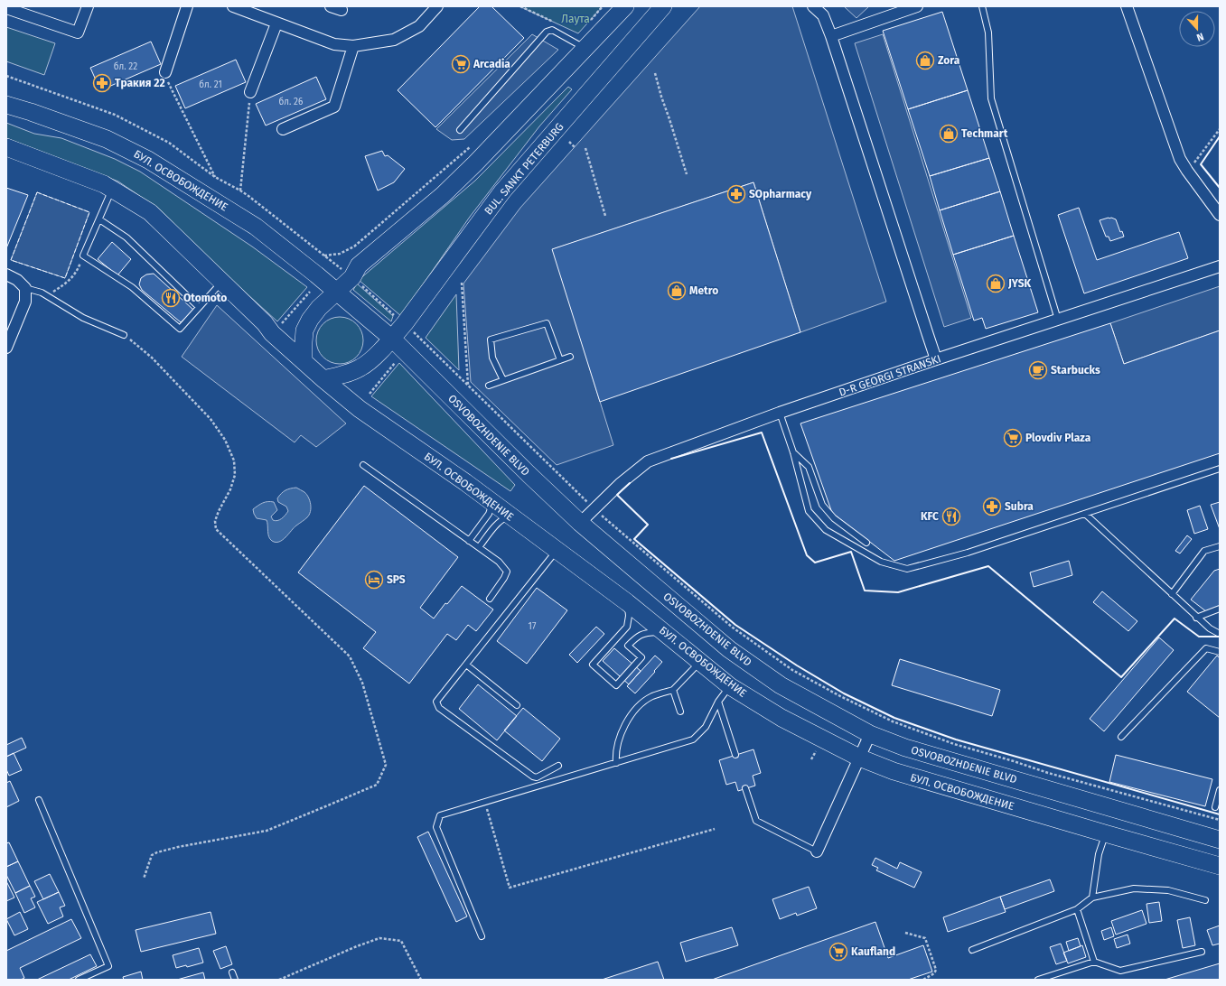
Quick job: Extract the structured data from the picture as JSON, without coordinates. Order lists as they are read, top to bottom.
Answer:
{
  "streets": {
    "main road": ["BUL. SANKT PETERBURG", "БУЛ. ОСВОБОЖДЕНИЕ", "OSVOBOZHDENIE BLVD"],
    "street": ["D-R GEORGI STRANSKI"]
  },
  "crossings": [
    ["BUL. SANKT PETERBURG", "БУЛ. ОСВОБОЖДЕНИЕ"],
    ["BUL. SANKT PETERBURG", "OSVOBOZHDENIE BLVD"],
    ["БУЛ. ОСВОБОЖДЕНИЕ", "OSVOBOZHDENIE BLVD"],
    ["D-R GEORGI STRANSKI", "OSVOBOZHDENIE BLVD"]
  ],
  "parks": ["Лаута"],
  "places": {
    "shop": [
      "Zora",
      "Techmart",
      "JYSK",
      "Metro"
    ],
    "supermarket": ["Arcadia", "Plovdiv Plaza", "Kaufland"],
    "pharmacy": ["Тракия 22", "SOpharmacy", "Subra"],
    "restaurant": ["Otomoto", "KFC"],
    "cafe": ["Starbucks"],
    "hotel": ["SPS"]
  },
  "house_numbers": [
    "бл. 22",
    "бл. 21",
    "бл. 26",
    "17"
  ],
  "north": "bottom"
}
